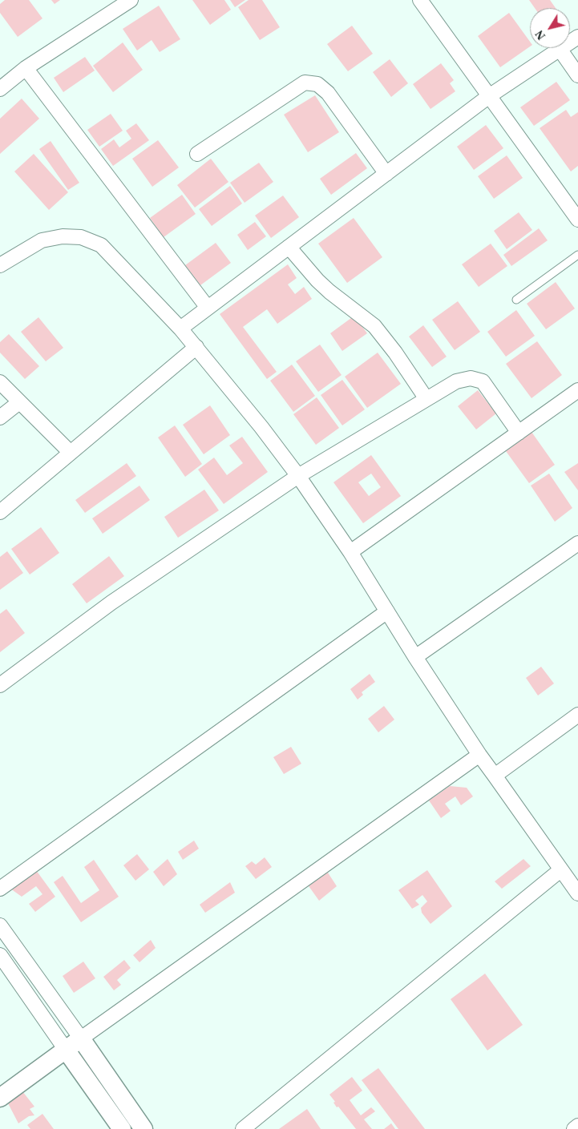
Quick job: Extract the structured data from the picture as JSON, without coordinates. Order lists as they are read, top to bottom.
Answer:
{
  "north": "bottom left"
}
